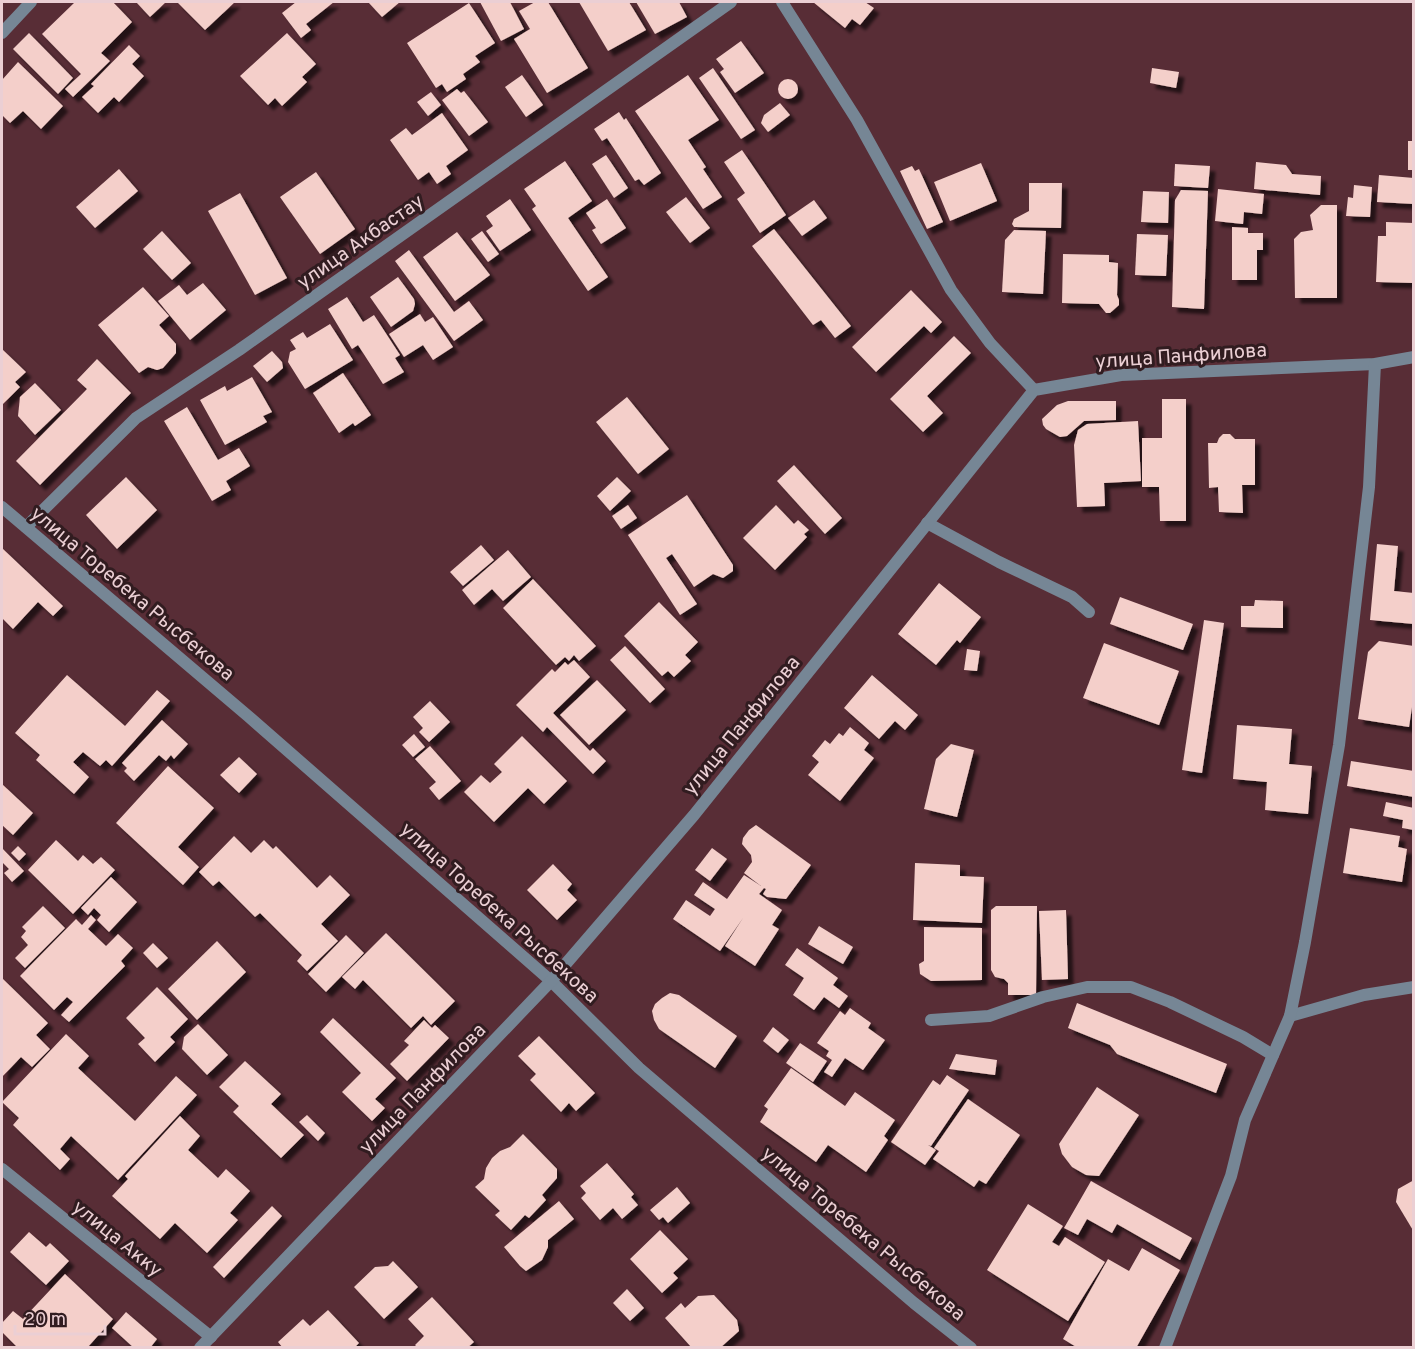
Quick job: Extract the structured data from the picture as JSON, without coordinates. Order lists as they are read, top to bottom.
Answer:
{
  "streets": {
    "street": [
      "улица Акбастау",
      "улица Панфилова",
      "улица Торебека Рысбекова",
      "улица Акку"
    ]
  },
  "crossings": [
    ["улица Акбастау", "улица Торебека Рысбекова"],
    ["улица Панфилова", "улица Торебека Рысбекова"],
    ["улица Панфилова", "улица Акку"]
  ],
  "scale_bar": "20 m"
}
